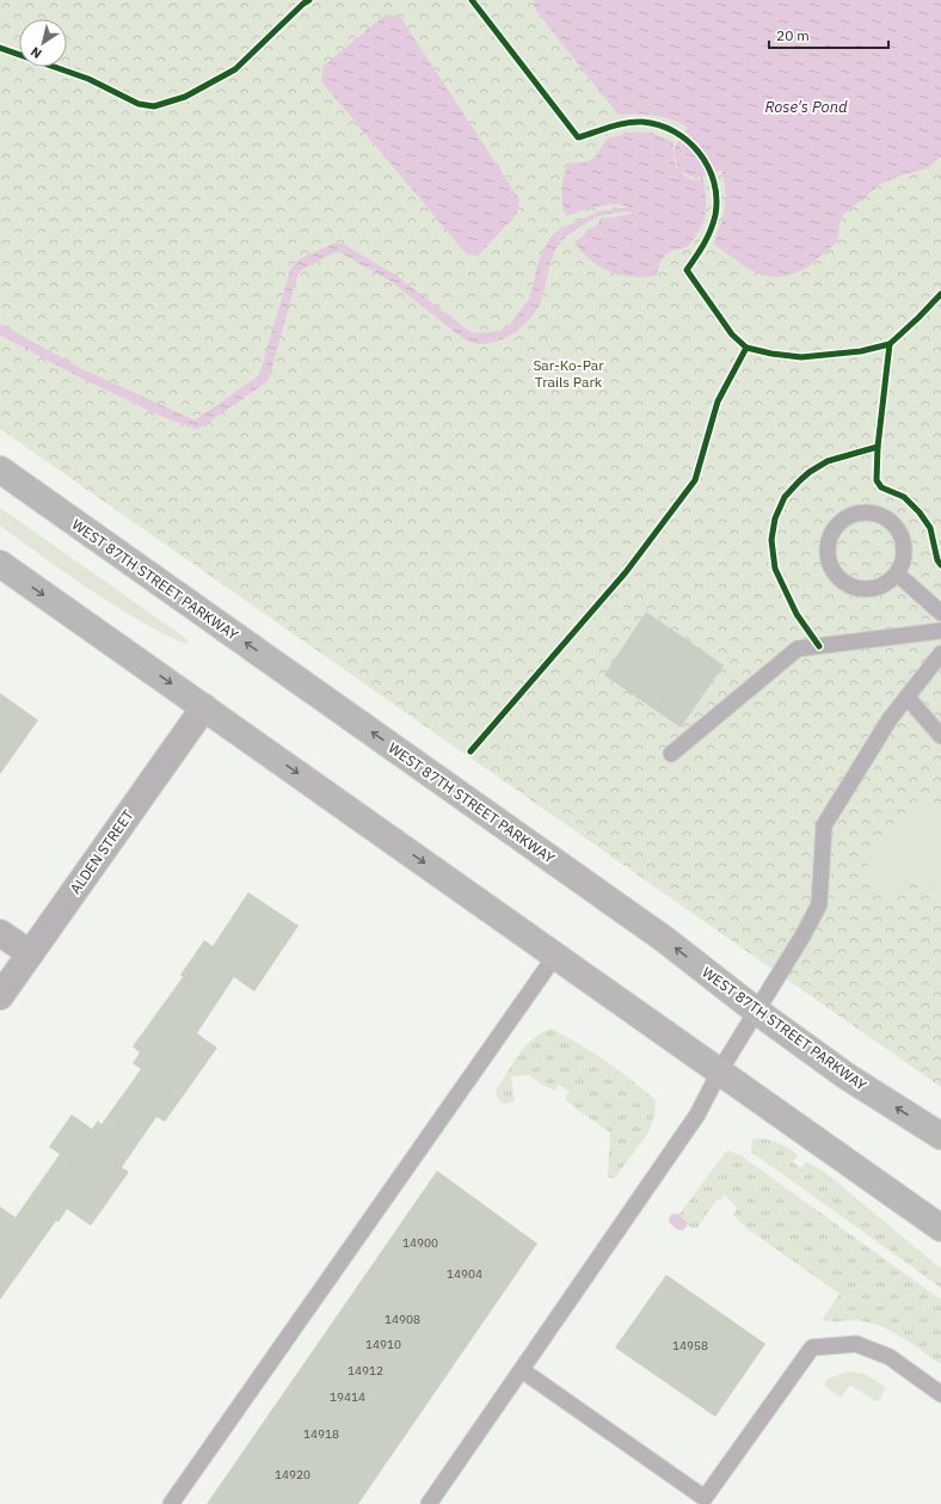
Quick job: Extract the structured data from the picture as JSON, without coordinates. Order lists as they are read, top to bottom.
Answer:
{
  "streets": {
    "main road": ["WEST 87TH STREET PARKWAY"],
    "street": ["ALDEN STREET"]
  },
  "water": ["Rose's Pond"],
  "parks": ["Sar-Ko-Par Trails Park"],
  "house_numbers": [
    "14900",
    "14904",
    "14908",
    "14910",
    "14958",
    "14912",
    "19414",
    "14918",
    "14920"
  ],
  "scale_bar": "20 m",
  "north": "bottom left"
}
